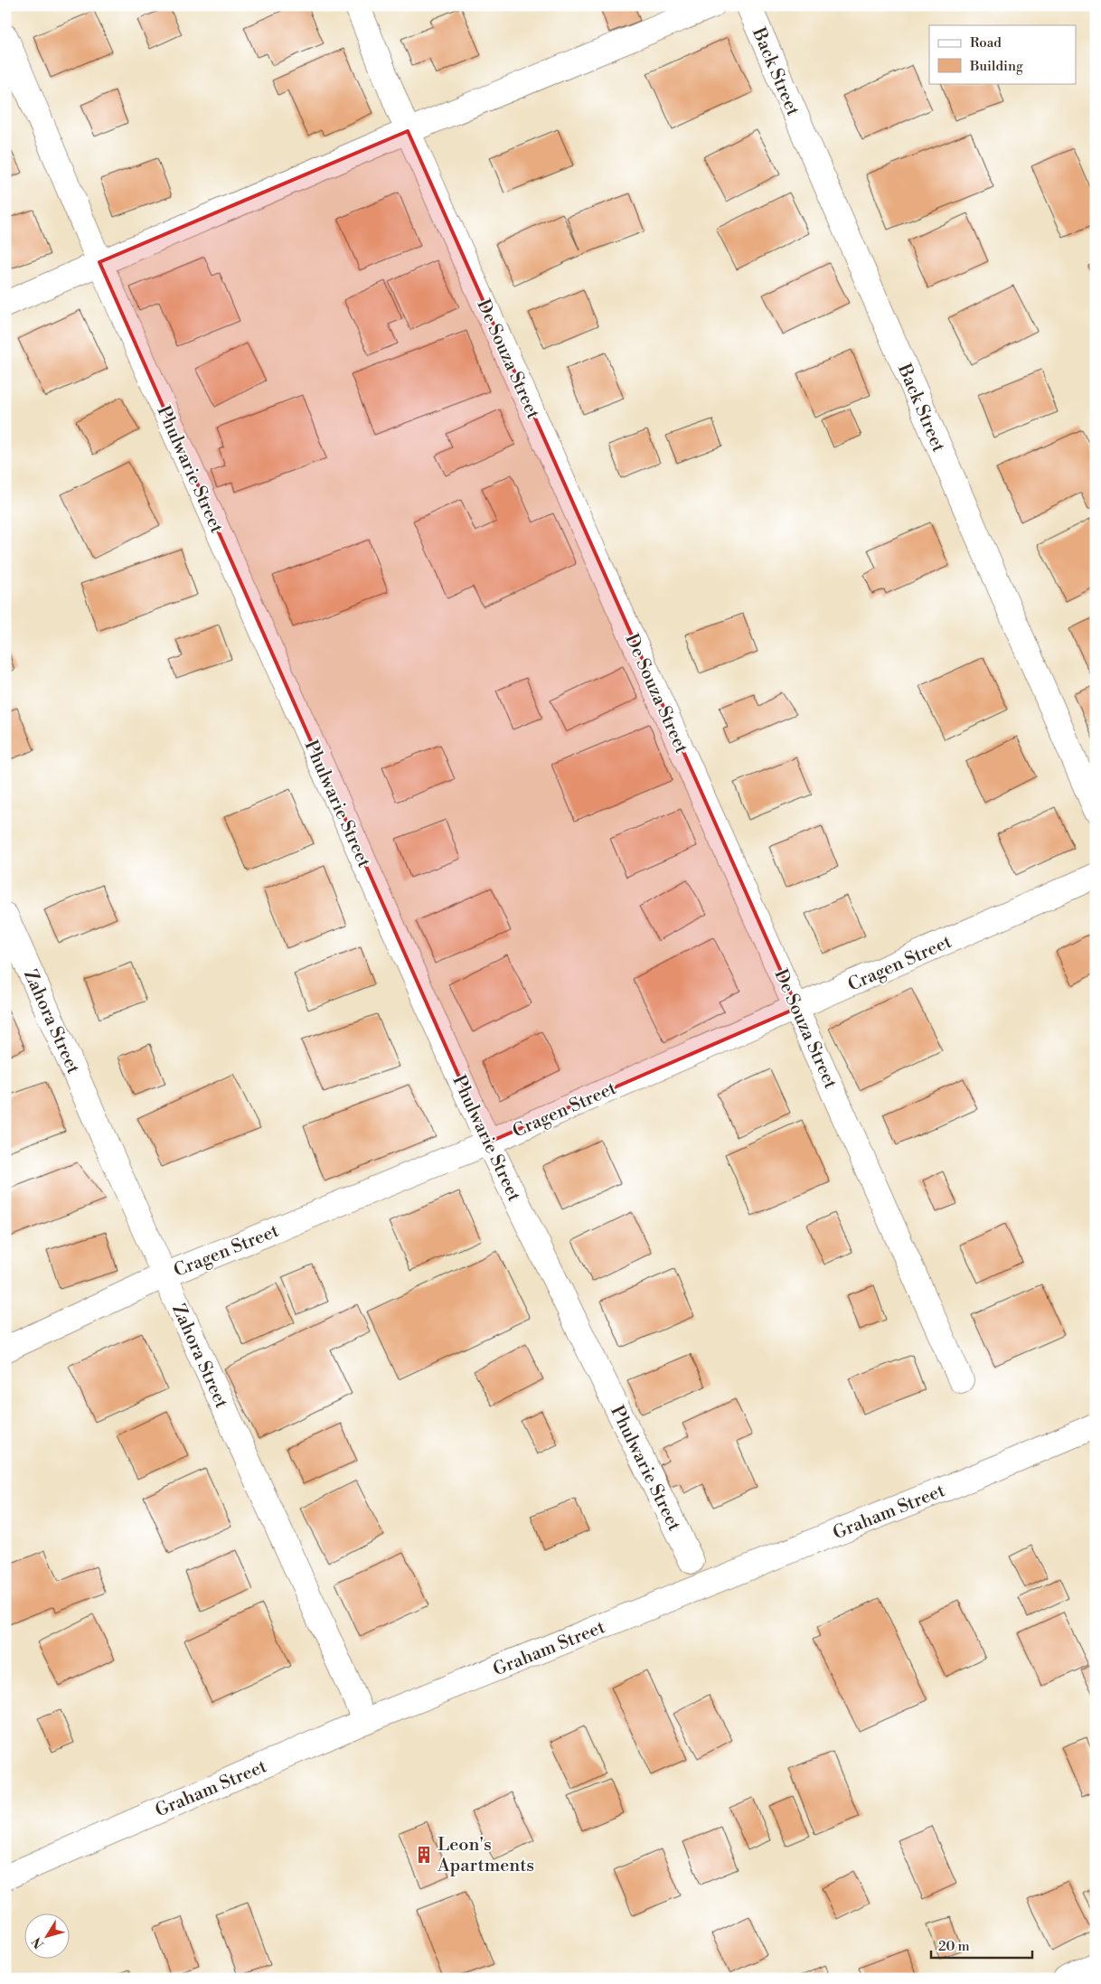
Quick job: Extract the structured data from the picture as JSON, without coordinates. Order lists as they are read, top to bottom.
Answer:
{
  "streets": {
    "street": [
      "Back Street",
      "De Souza Street",
      "Phulwarie Street",
      "Cragen Street",
      "Zahora Street",
      "Graham Street"
    ]
  },
  "crossings": [
    ["De Souza Street", "Cragen Street"],
    ["Phulwarie Street", "Cragen Street"],
    ["Cragen Street", "Zahora Street"],
    ["Zahora Street", "Graham Street"]
  ],
  "places": {
    "building": ["Leon's Apartments"]
  },
  "legend": ["Road", "Building"],
  "scale_bar": "20 m",
  "north": "bottom left"
}
